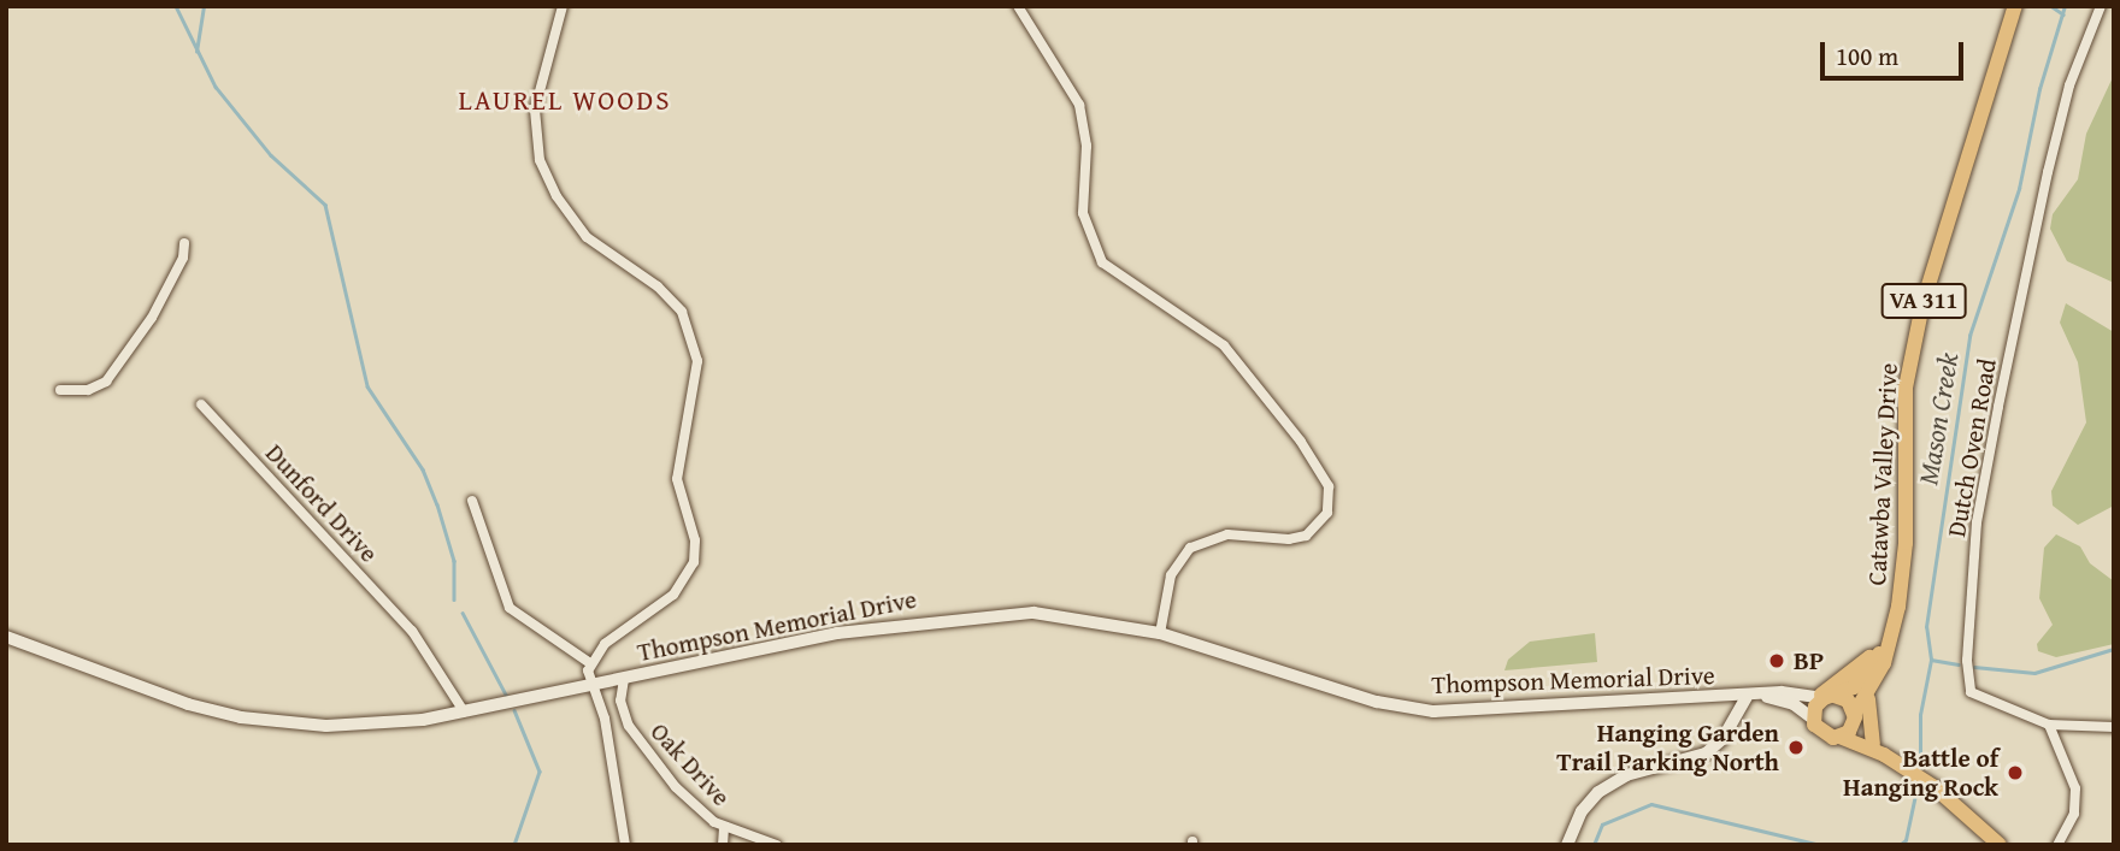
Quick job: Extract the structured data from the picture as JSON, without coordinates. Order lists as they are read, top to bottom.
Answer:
{
  "streets": {
    "main road": ["VA 311", "Catawba Valley Drive", "Thompson Memorial Drive"],
    "street": ["Dutch Oven Road", "Dunford Drive", "Oak Drive"]
  },
  "crossings": [
    ["Catawba Valley Drive", "Thompson Memorial Drive"],
    ["Dunford Drive", "Thompson Memorial Drive"],
    ["Thompson Memorial Drive", "Oak Drive"]
  ],
  "districts": ["LAUREL WOODS"],
  "water": ["Mason Creek"],
  "places": ["BP", "Hanging Garden Trail Parking North", "Battle of Hanging Rock"],
  "scale_bar": "100 m"
}
